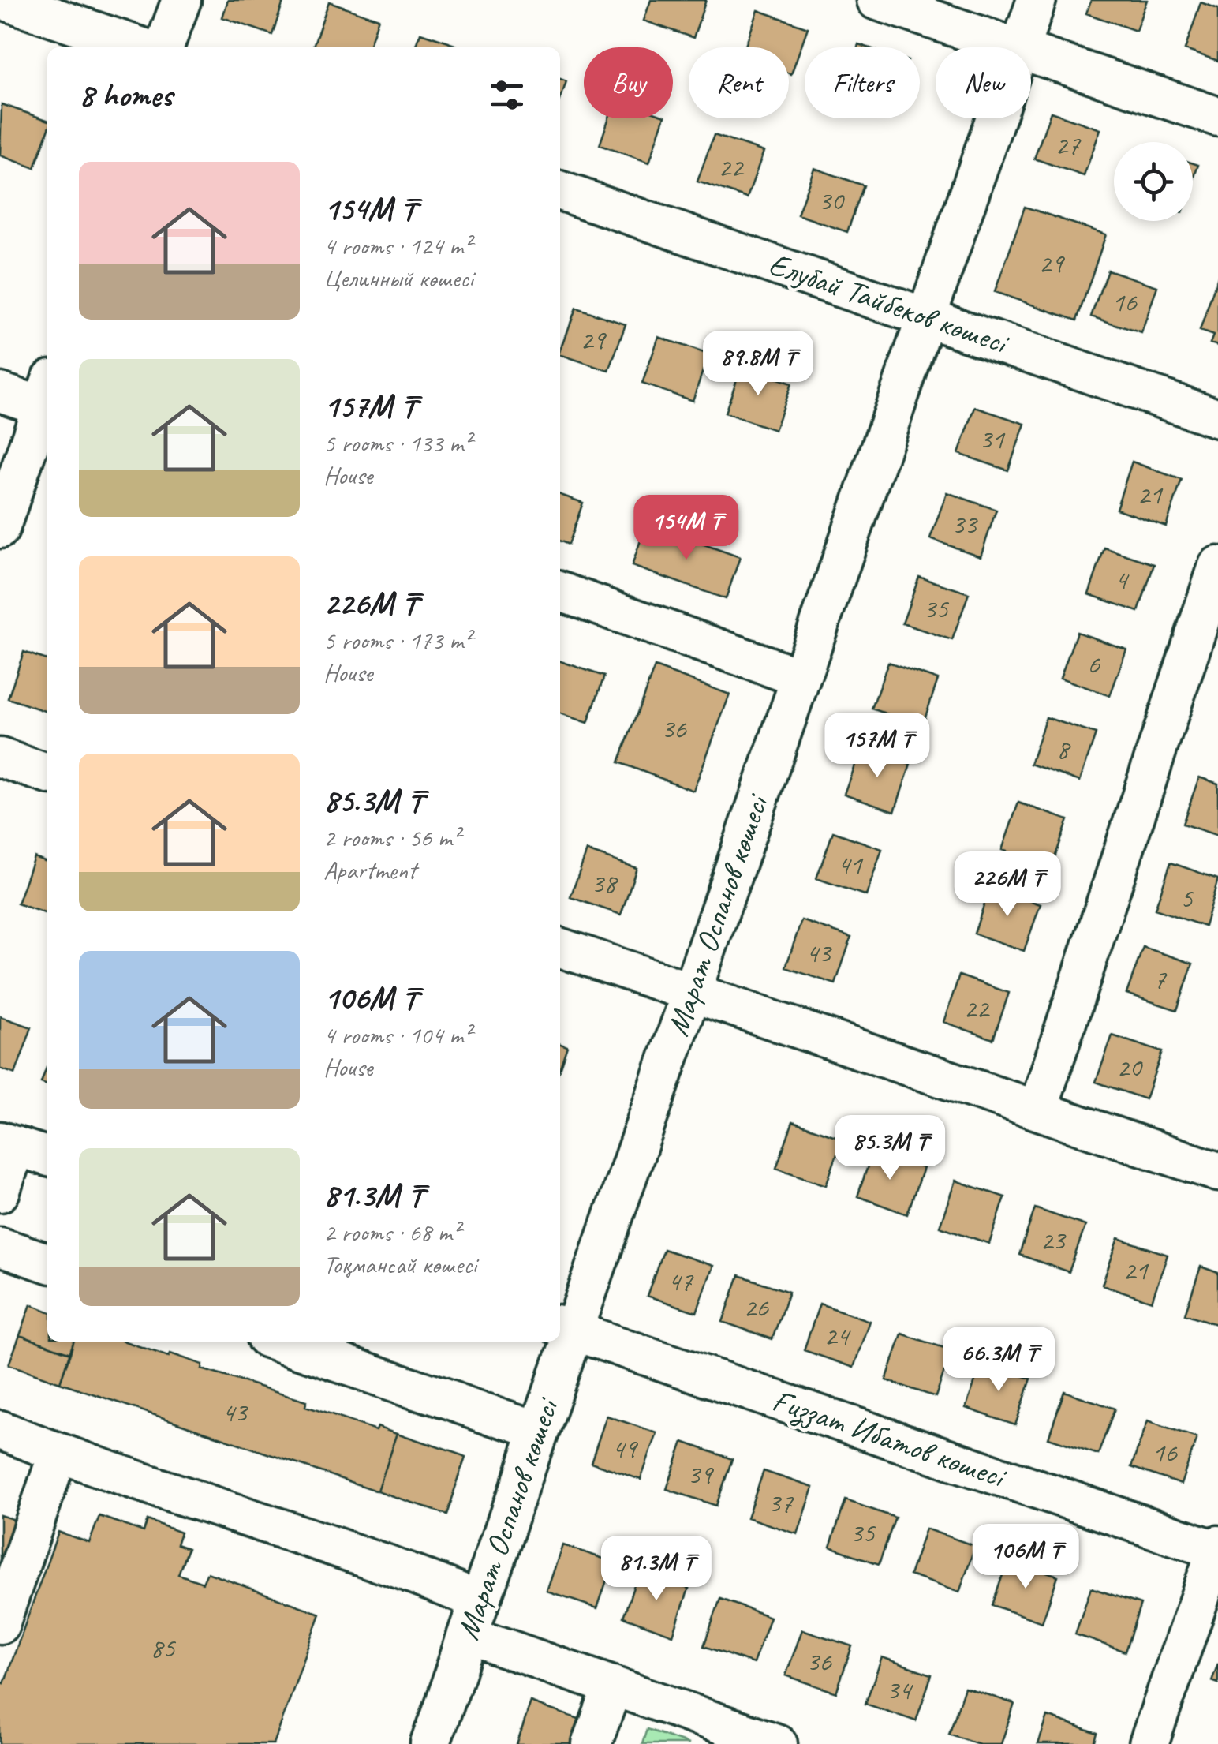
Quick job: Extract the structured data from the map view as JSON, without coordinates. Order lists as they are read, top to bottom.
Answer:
{
  "streets": {
    "street": ["Елубай Тайбеков көшесі", "Марат Оспанов көшесі", "Ғиззат Ибатов көшесі"]
  },
  "crossings": [
    ["Елубай Тайбеков көшесі", "Марат Оспанов көшесі"],
    ["Марат Оспанов көшесі", "Ғиззат Ибатов көшесі"]
  ],
  "house_numbers": [
    "27",
    "22",
    "30",
    "29",
    "16",
    "29",
    "31",
    "21",
    "33",
    "4",
    "35",
    "6",
    "36",
    "8",
    "41",
    "38",
    "5",
    "43",
    "7",
    "22",
    "20",
    "23",
    "21",
    "47",
    "26",
    "24",
    "43",
    "49",
    "16",
    "39",
    "37",
    "35",
    "85",
    "36",
    "34"
  ],
  "page": {
    "chip": [
      "Buy",
      "Rent",
      "Filters",
      "New"
    ],
    "heading": "8 homes",
    "list": [
      {
        "name": "154M ₸",
        "note": "4 rooms · 124 m² · Целинный көшесі"
      },
      {
        "name": "157M ₸",
        "note": "5 rooms · 133 m² · House"
      },
      {
        "name": "226M ₸",
        "note": "5 rooms · 173 m² · House"
      },
      {
        "name": "85.3M ₸",
        "note": "2 rooms · 56 m² · Apartment"
      },
      {
        "name": "106M ₸",
        "note": "4 rooms · 104 m² · House"
      },
      {
        "name": "81.3M ₸",
        "note": "2 rooms · 68 m² · Тоқмансай көшесі"
      }
    ],
    "price": [
      "89.8M ₸",
      "154M ₸",
      "157M ₸",
      "226M ₸",
      "85.3M ₸",
      "66.3M ₸",
      "106M ₸",
      "81.3M ₸"
    ]
  }
}
